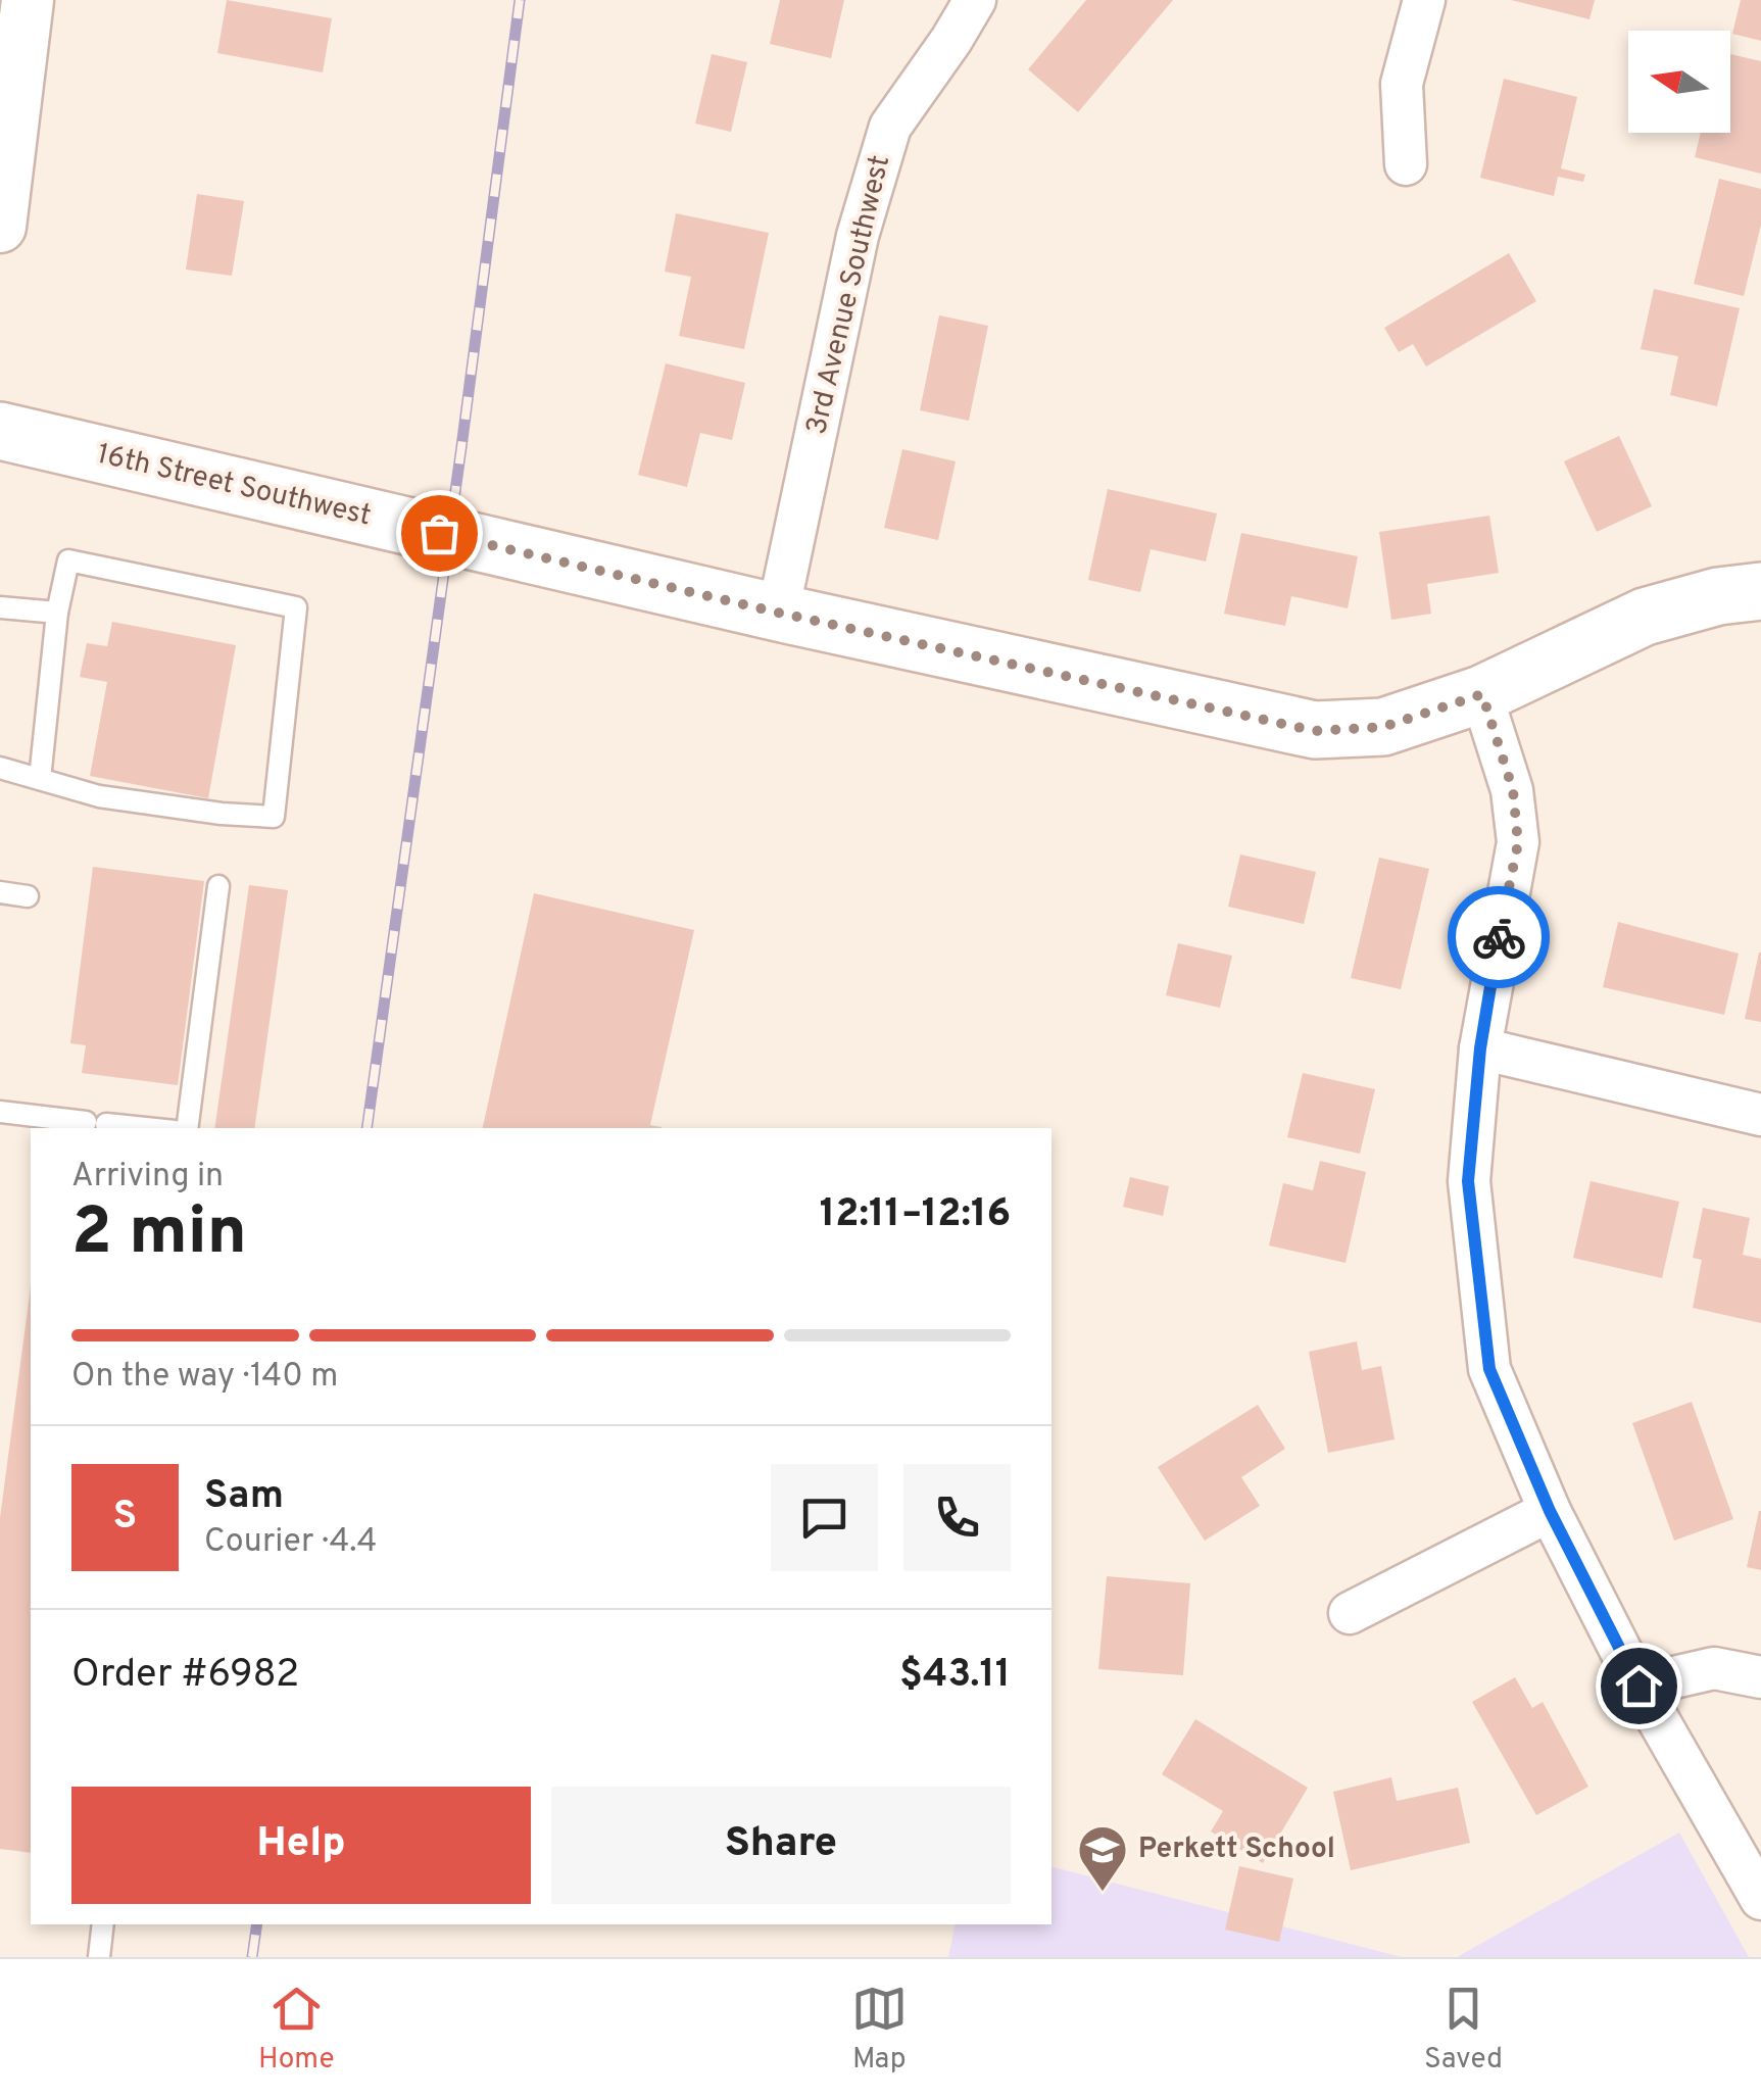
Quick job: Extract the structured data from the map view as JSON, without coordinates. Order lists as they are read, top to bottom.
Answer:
{
  "streets": {
    "main road": ["16th Street Southwest"],
    "street": ["3rd Avenue Southwest"]
  },
  "crossings": [
    ["3rd Avenue Southwest", "16th Street Southwest"]
  ],
  "places": {
    "school or university": ["Perkett School"]
  },
  "north": "left",
  "page": {
    "heading": ["2 min", "Arriving in", "12:11–12:16"],
    "panel": [
      "Sam",
      "Courier · 4.4",
      "Order #6982",
      "$43.11"
    ],
    "bar": "On the way · 140 m",
    "round": "S",
    "buttons": ["Help", "Share"],
    "tabs": ["Home", "Map", "Saved"]
  }
}
